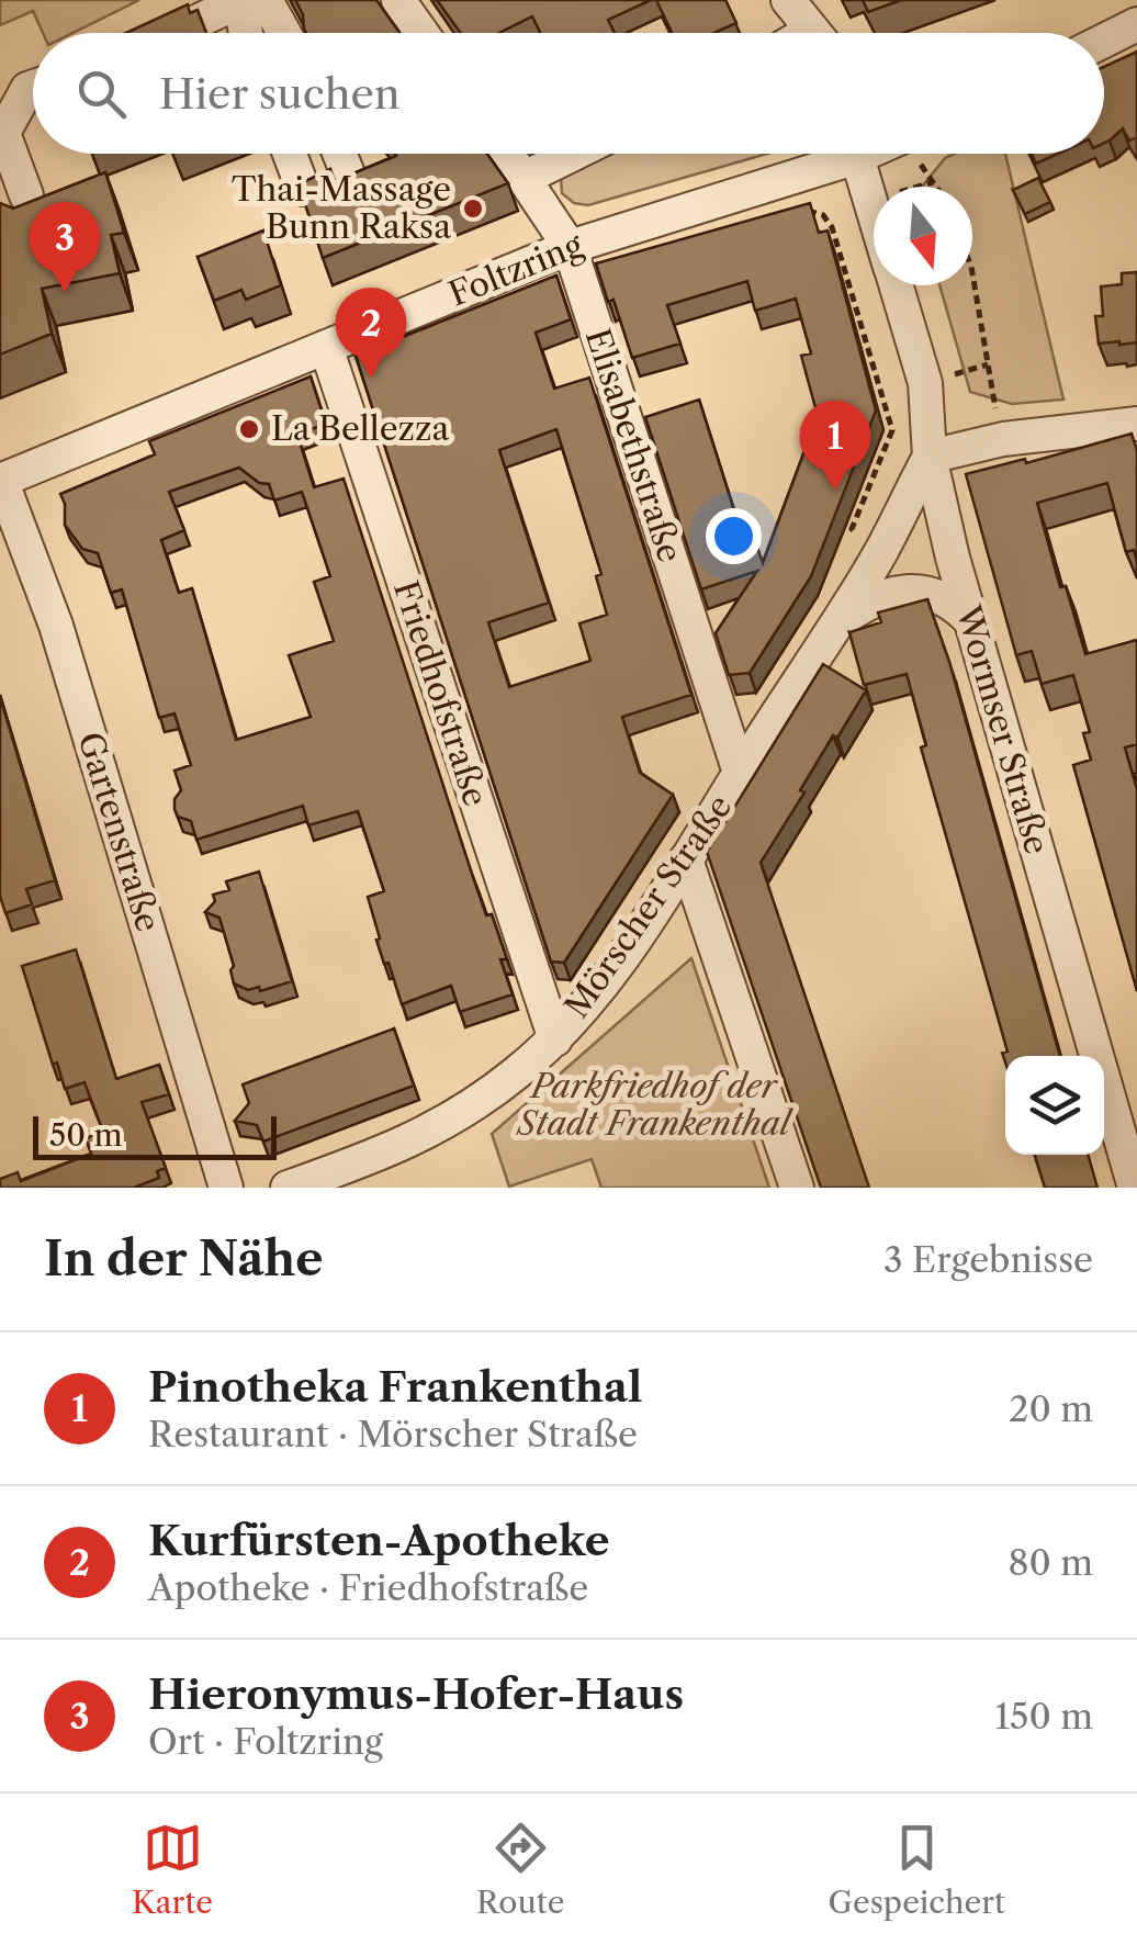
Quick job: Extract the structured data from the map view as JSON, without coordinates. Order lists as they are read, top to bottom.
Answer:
{
  "streets": {
    "street": [
      "Foltzring",
      "Elisabethstraße",
      "Friedhofstraße",
      "Wormser Straße",
      "Gartenstraße",
      "Mörscher Straße"
    ]
  },
  "crossings": [
    ["Foltzring", "Elisabethstraße"],
    ["Foltzring", "Friedhofstraße"],
    ["Foltzring", "Gartenstraße"],
    ["Elisabethstraße", "Mörscher Straße"],
    ["Friedhofstraße", "Mörscher Straße"],
    ["Wormser Straße", "Mörscher Straße"]
  ],
  "parks": ["Parkfriedhof der Stadt Frankenthal"],
  "places": ["Thai-Massage Bunn Raksa", "La Bellezza"],
  "scale_bar": "50 m",
  "north": "bottom",
  "page": {
    "search": "Hier suchen",
    "pins": ["3", "2", "1"],
    "scale": "50 m",
    "heading": ["In der Nähe", "3 Ergebnisse"],
    "list": [
      {
        "mark": "1",
        "name": "Pinotheka Frankenthal",
        "note": "Restaurant · Mörscher Straße",
        "value": "20 m"
      },
      {
        "mark": "2",
        "name": "Kurfürsten-Apotheke",
        "note": "Apotheke · Friedhofstraße",
        "value": "80 m"
      },
      {
        "mark": "3",
        "name": "Hieronymus-Hofer-Haus",
        "note": "Ort · Foltzring",
        "value": "150 m"
      }
    ],
    "nav": ["Karte", "Route", "Gespeichert"]
  }
}
